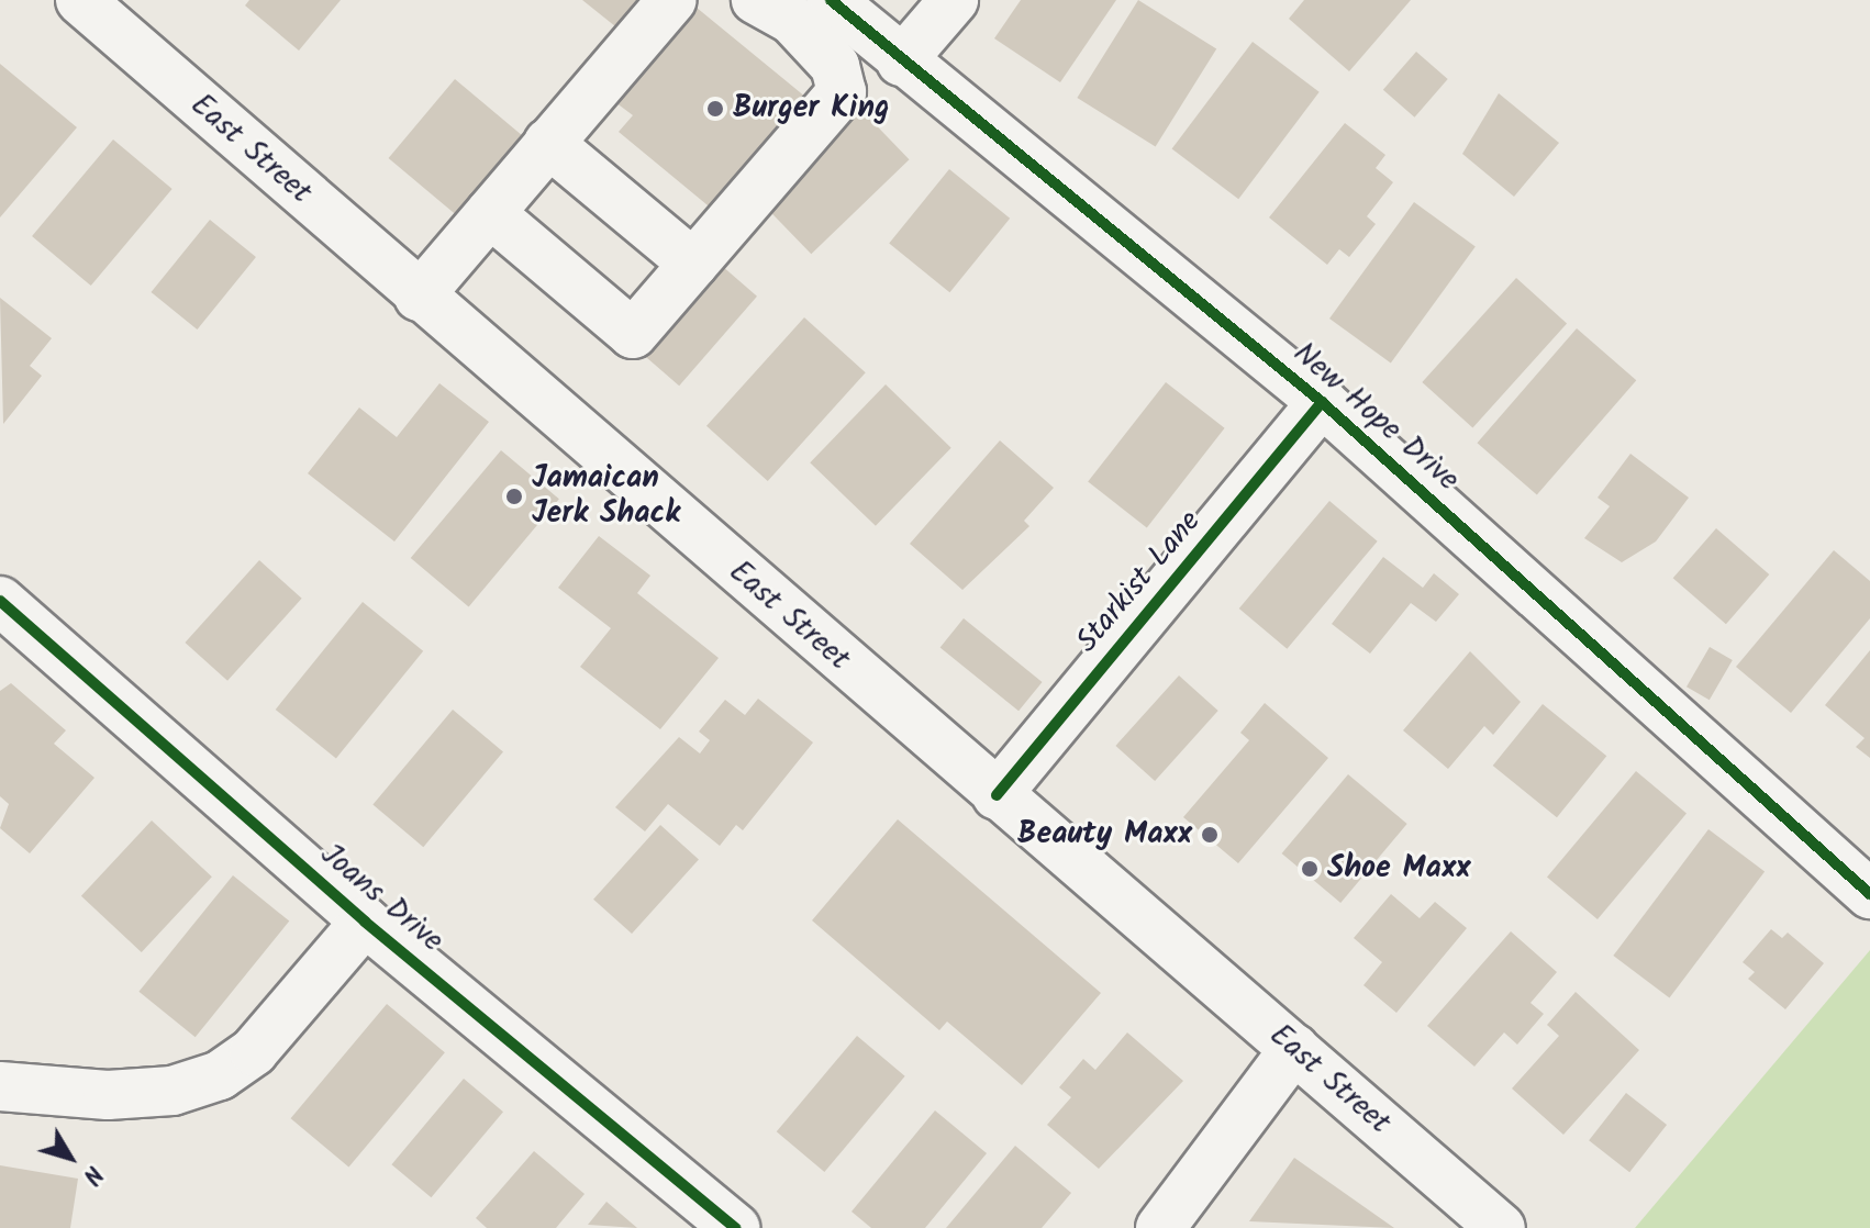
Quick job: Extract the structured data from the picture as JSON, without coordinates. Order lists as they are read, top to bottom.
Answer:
{
  "streets": {
    "street": [
      "East Street",
      "New Hope Drive",
      "Starkist Lane",
      "Joans Drive"
    ]
  },
  "crossings": [
    ["East Street", "Starkist Lane"],
    ["New Hope Drive", "Starkist Lane"]
  ],
  "places": [
    "Burger King",
    "Jamaican Jerk Shack",
    "Beauty Maxx",
    "Shoe Maxx"
  ],
  "north": "bottom right"
}
